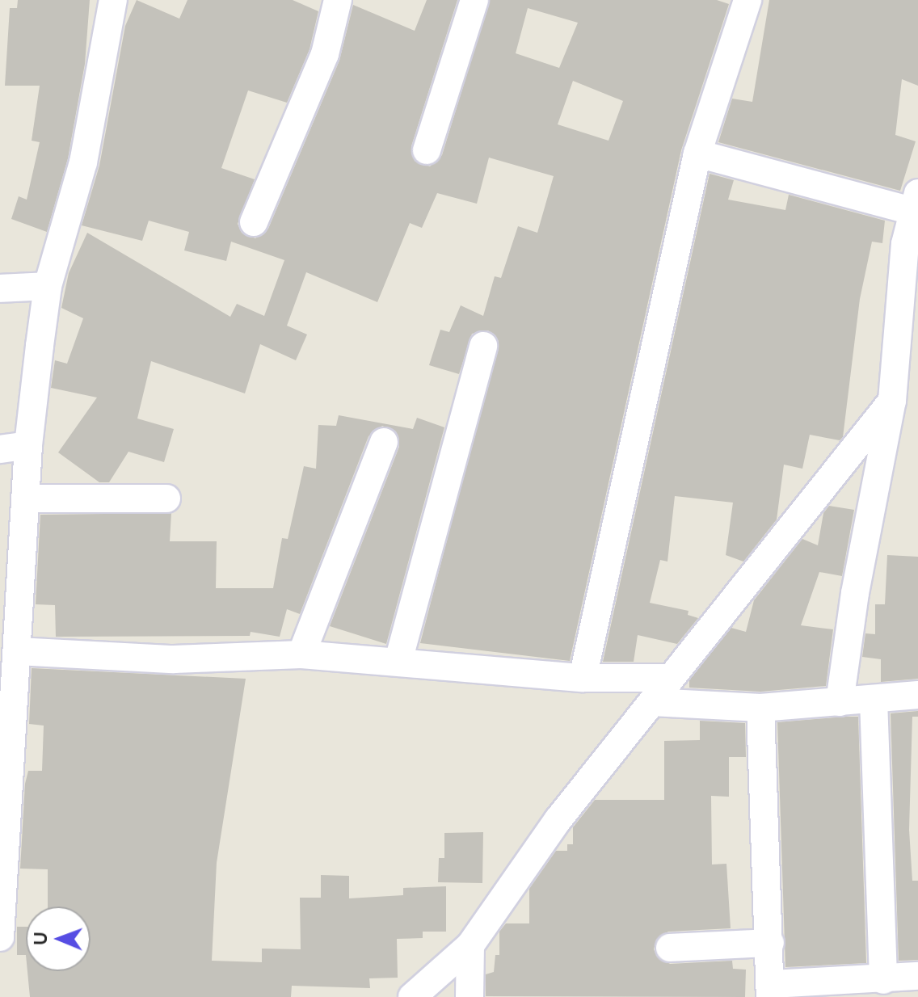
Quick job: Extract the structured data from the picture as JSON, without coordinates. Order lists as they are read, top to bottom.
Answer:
{
  "north": "left"
}
